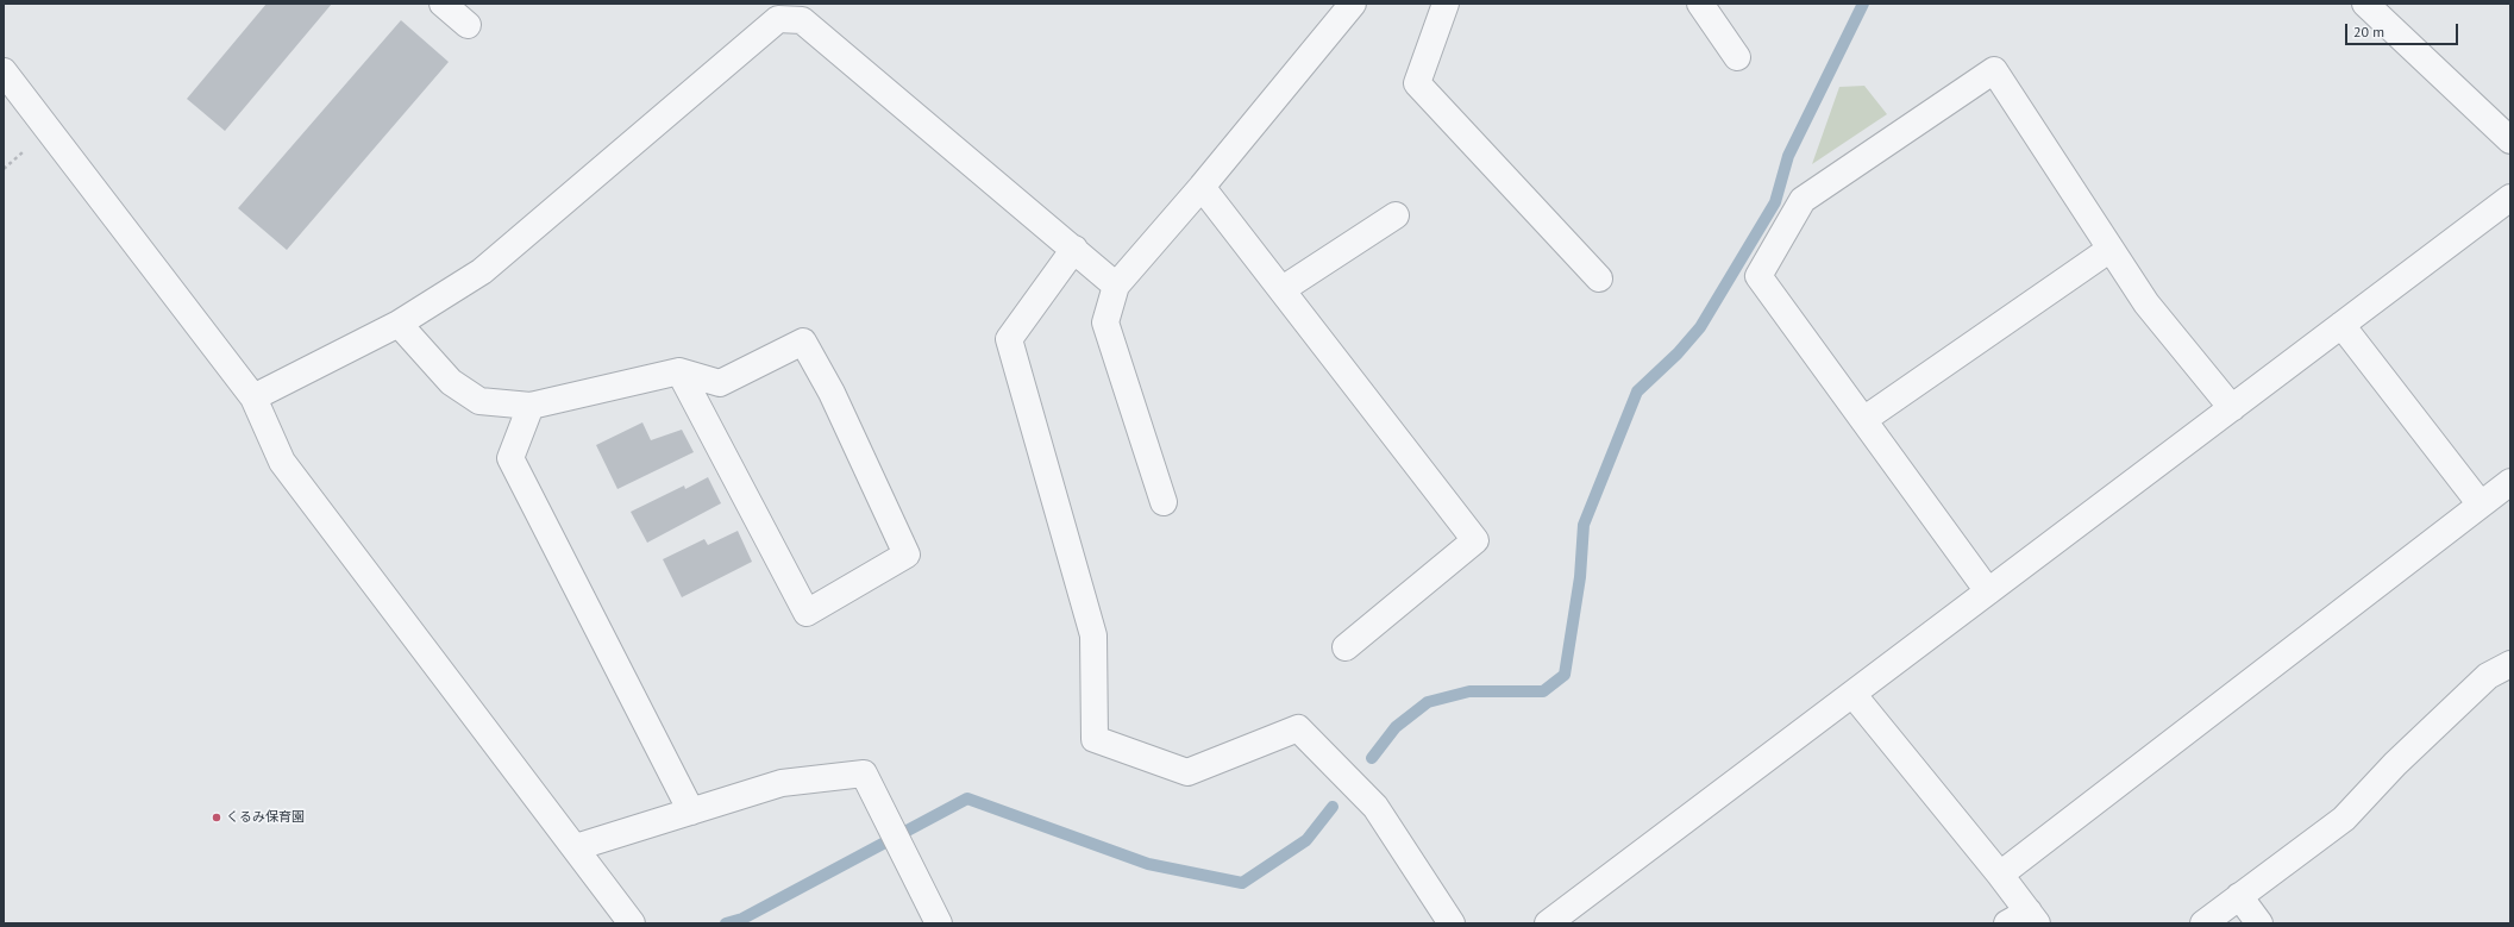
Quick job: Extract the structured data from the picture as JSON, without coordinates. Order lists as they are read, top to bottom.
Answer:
{
  "places": ["くるみ保育園"],
  "scale_bar": "20 m"
}
